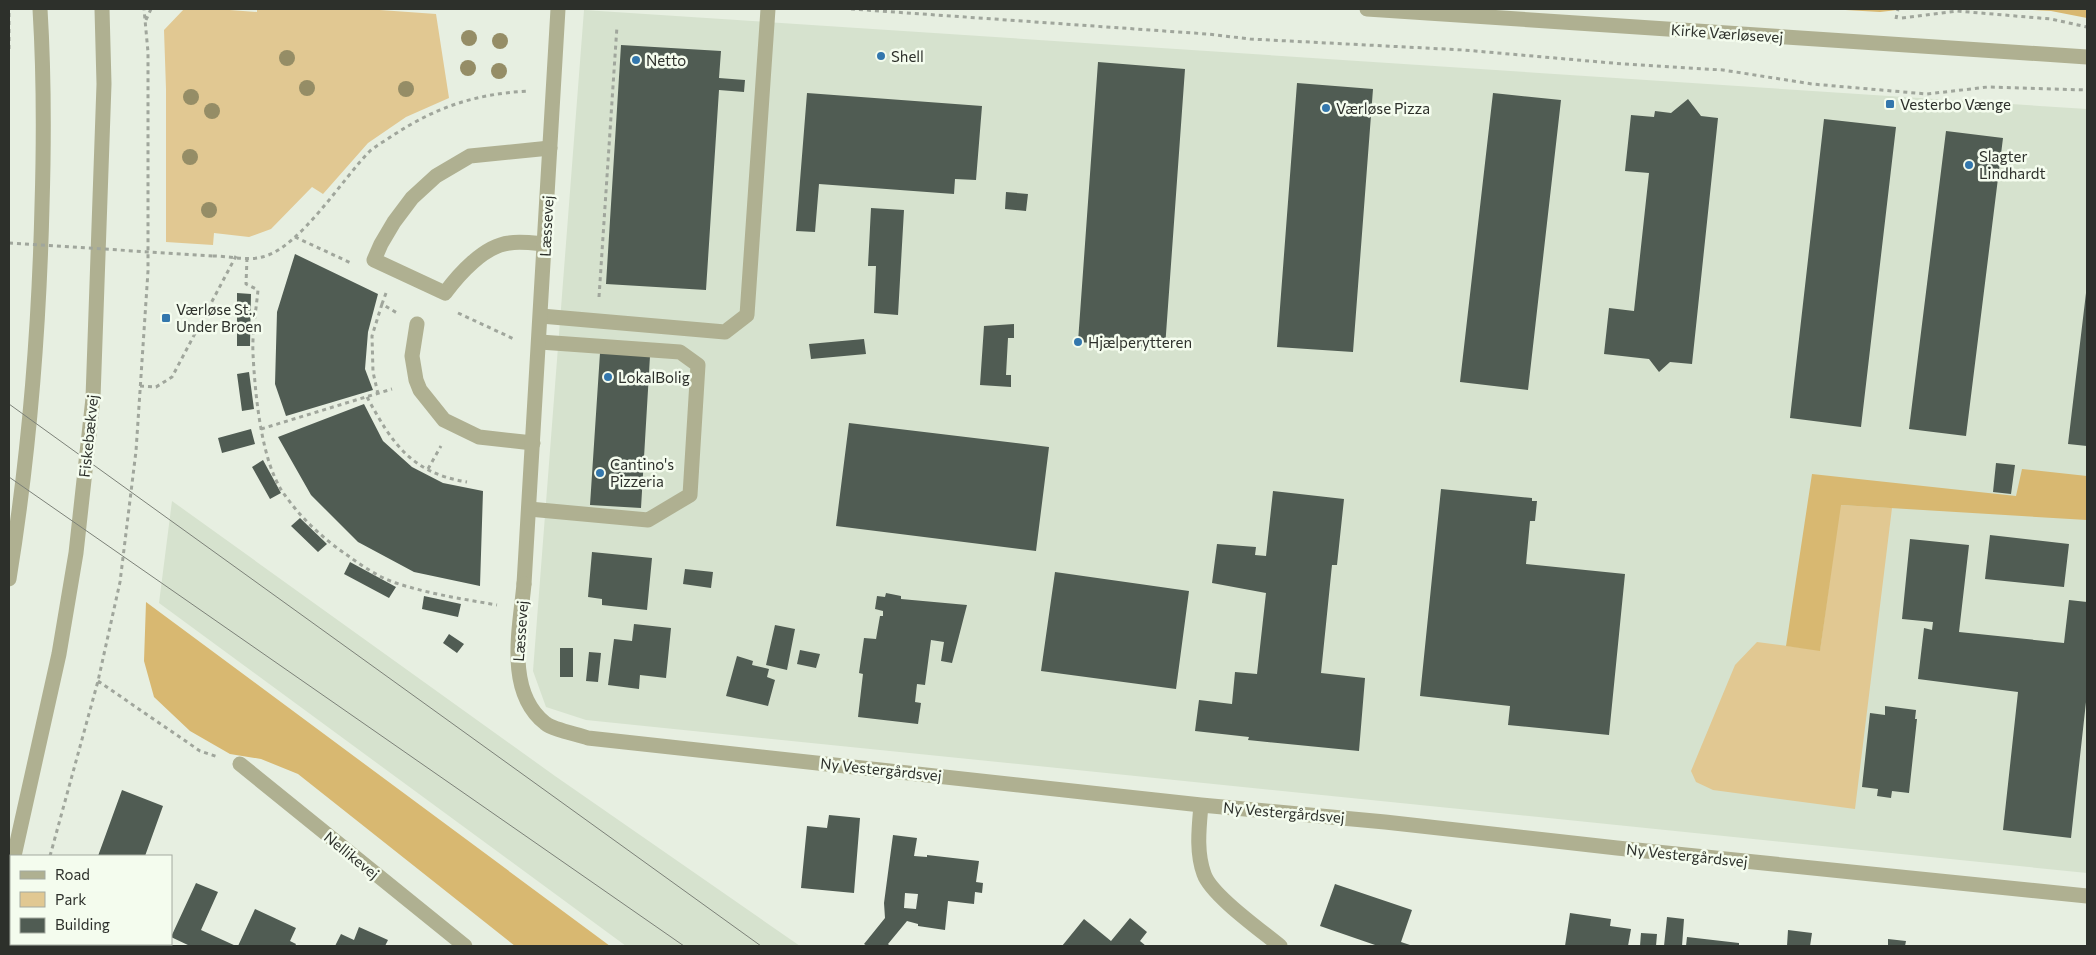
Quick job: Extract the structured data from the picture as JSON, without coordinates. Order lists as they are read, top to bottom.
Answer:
{
  "streets": {
    "street": [
      "Kirke Værløsevej",
      "Læssevej",
      "Fiskebækvej",
      "Ny Vestergårdsvej",
      "Nellikevej"
    ]
  },
  "crossings": [
    ["Læssevej", "Ny Vestergårdsvej"]
  ],
  "places": {
    "other": [
      "Shell",
      "Netto",
      "Værløse Pizza",
      "Slagter Lindhardt",
      "Hjælperytteren",
      "LokalBolig",
      "Cantino's Pizzeria"
    ],
    "transit": ["Vesterbo Vænge", "Værløse St., Under Broen"]
  },
  "legend": ["Road", "Park", "Building"]
}
